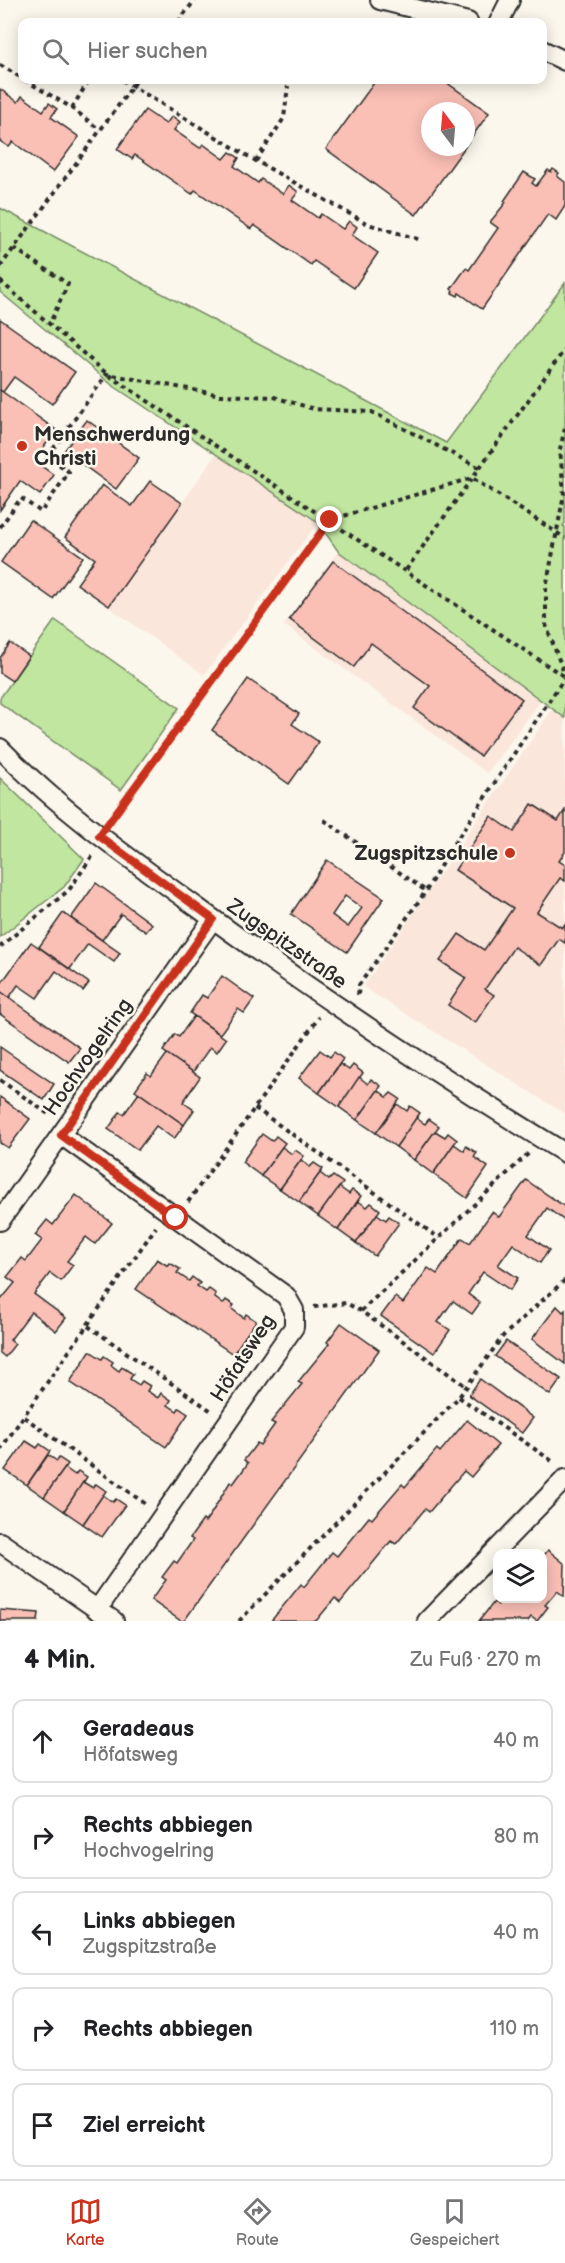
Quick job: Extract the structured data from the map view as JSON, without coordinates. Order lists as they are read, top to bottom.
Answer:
{
  "streets": {
    "street": ["Zugspitzstraße", "Hochvogelring", "Höfatsweg"]
  },
  "crossings": [
    ["Zugspitzstraße", "Hochvogelring"],
    ["Hochvogelring", "Höfatsweg"]
  ],
  "places": ["Menschwerdung Christi", "Zugspitzschule"],
  "north": "top",
  "page": {
    "search": "Hier suchen",
    "heading": ["4 Min.", "Zu Fuß · 270 m"],
    "list": [
      ["Geradeaus", "Höfatsweg", "40 m"],
      ["Rechts abbiegen", "Hochvogelring", "80 m"],
      ["Links abbiegen", "Zugspitzstraße", "40 m"],
      ["Rechts abbiegen", "110 m"],
      "Ziel erreicht"
    ],
    "nav": ["Karte", "Route", "Gespeichert"]
  }
}
